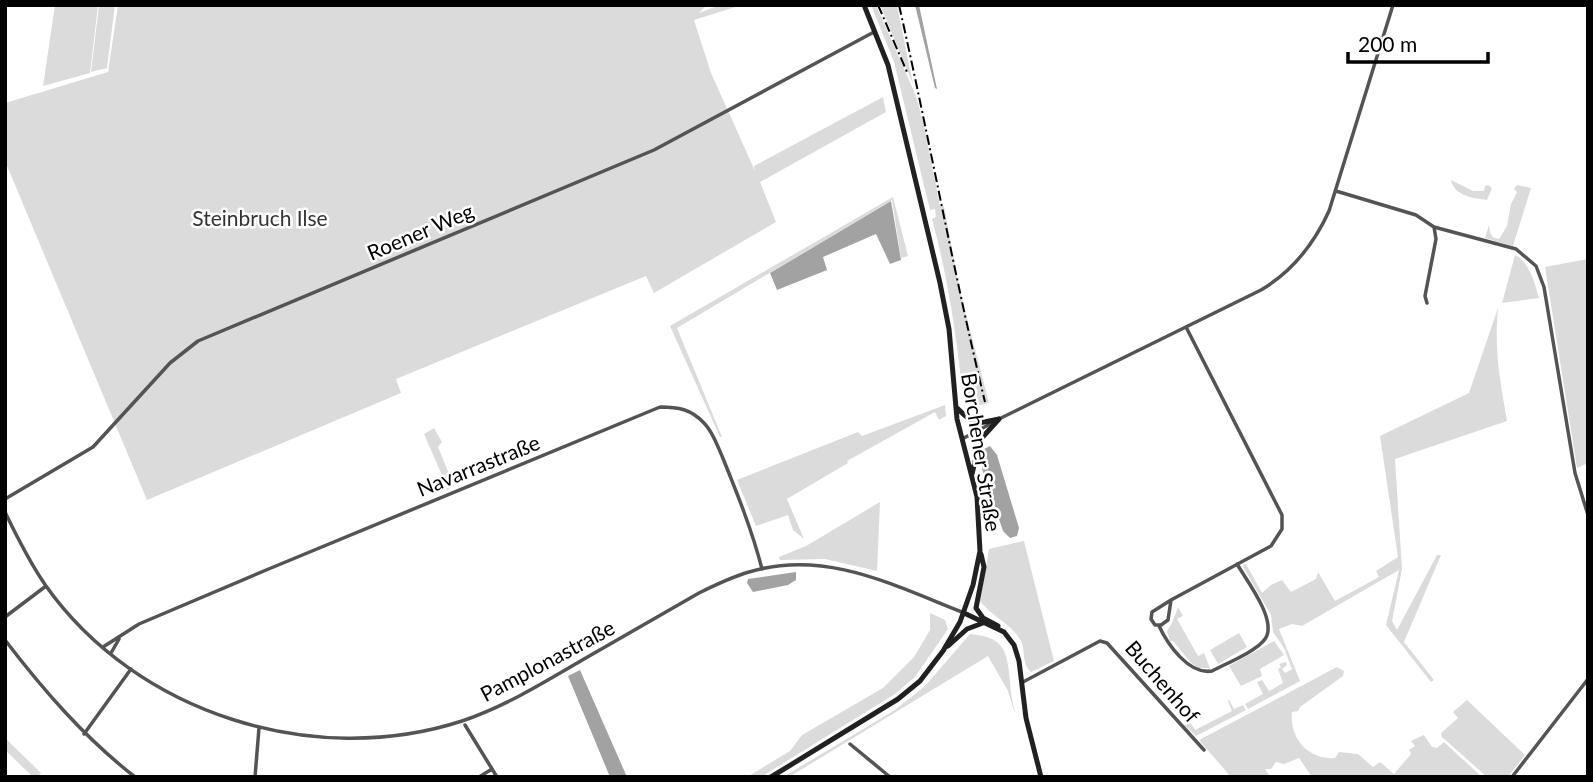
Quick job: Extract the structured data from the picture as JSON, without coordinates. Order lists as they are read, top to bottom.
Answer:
{
  "streets": {
    "main road": ["Borchener Straße"],
    "street": [
      "Roener Weg",
      "Navarrastraße",
      "Pamplonastraße",
      "Buchenhof"
    ]
  },
  "crossings": [
    ["Roener Weg", "Borchener Straße"],
    ["Borchener Straße", "Pamplonastraße"],
    ["Navarrastraße", "Pamplonastraße"]
  ],
  "parks": ["Steinbruch Ilse"],
  "scale_bar": "200 m"
}
